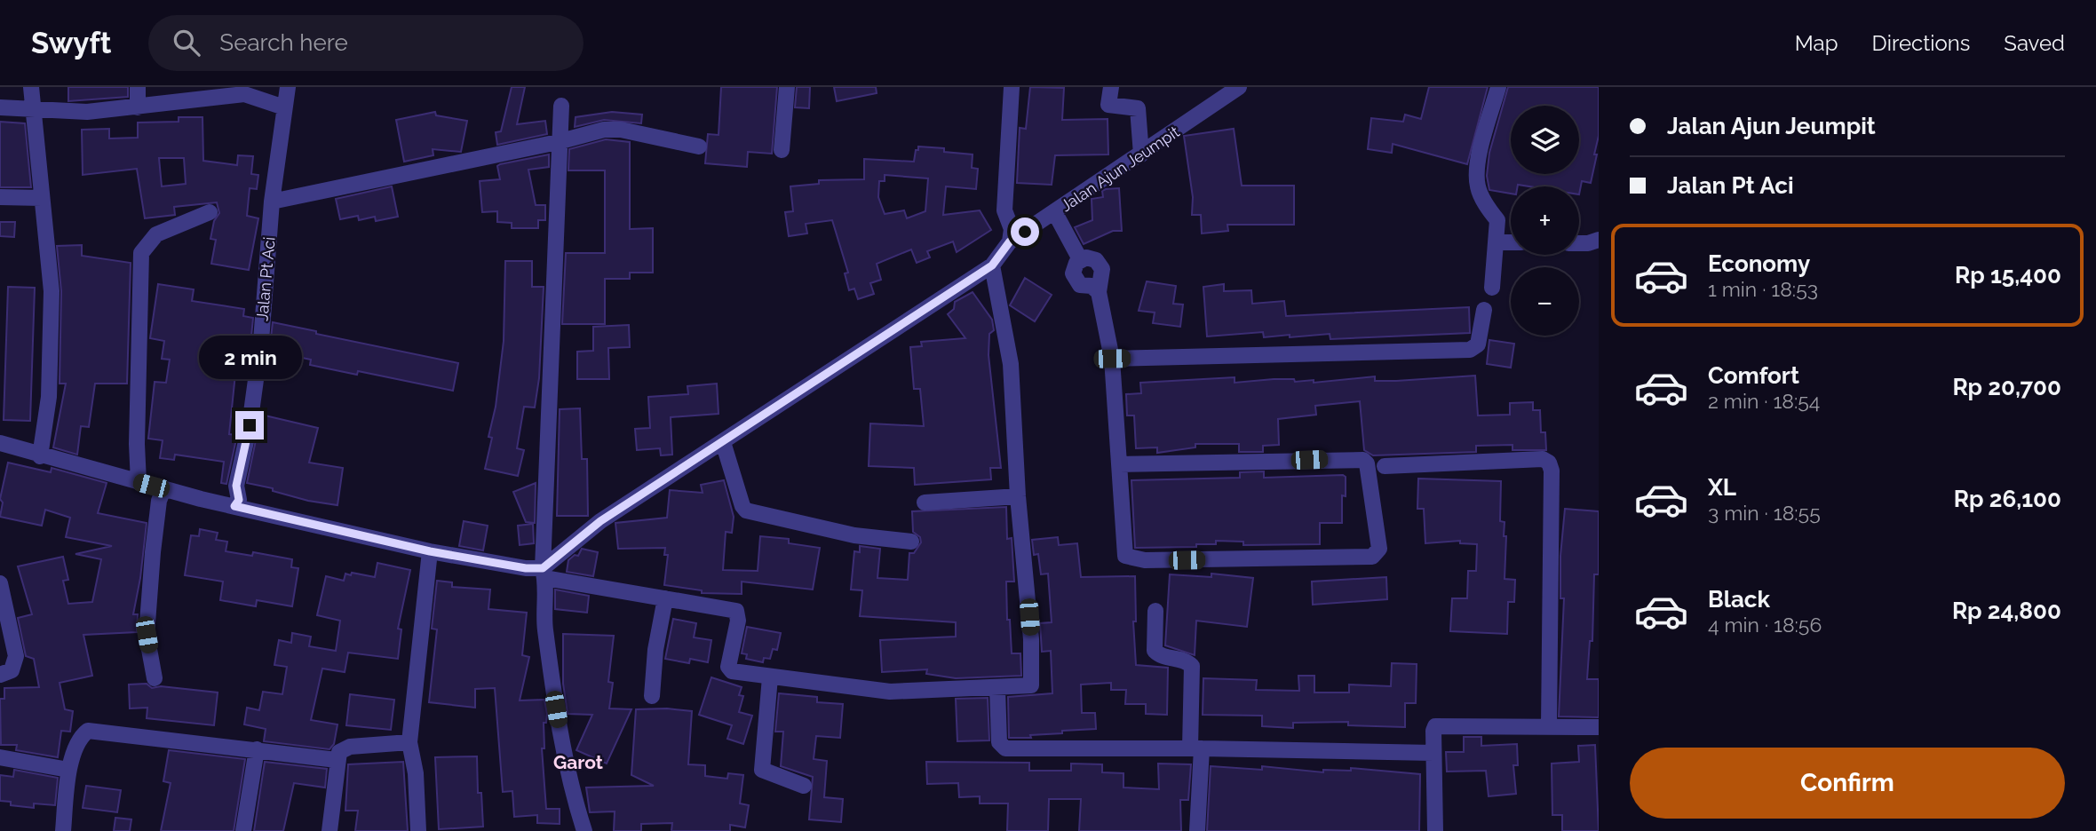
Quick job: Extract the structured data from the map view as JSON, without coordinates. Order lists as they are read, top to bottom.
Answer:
{
  "streets": {
    "street": ["Jalan Ajun Jeumpit", "Jalan Pt Aci"]
  },
  "districts": ["Garot"],
  "page": {
    "header": "Swyft",
    "search": "Search here",
    "nav": ["Map", "Directions", "Saved"],
    "banner": ["Jalan Ajun Jeumpit", "Jalan Pt Aci"],
    "map_buttons": ["+", "−"],
    "list": [
      {
        "name": "Economy",
        "note": "1 min · 18:53",
        "value": "Rp 15,400"
      },
      {
        "name": "Comfort",
        "note": "2 min · 18:54",
        "value": "Rp 20,700"
      },
      {
        "name": "XL",
        "note": "3 min · 18:55",
        "value": "Rp 26,100"
      },
      {
        "name": "Black",
        "note": "4 min · 18:56",
        "value": "Rp 24,800"
      }
    ],
    "bubble": "2 min",
    "buttons": "Confirm"
  }
}
